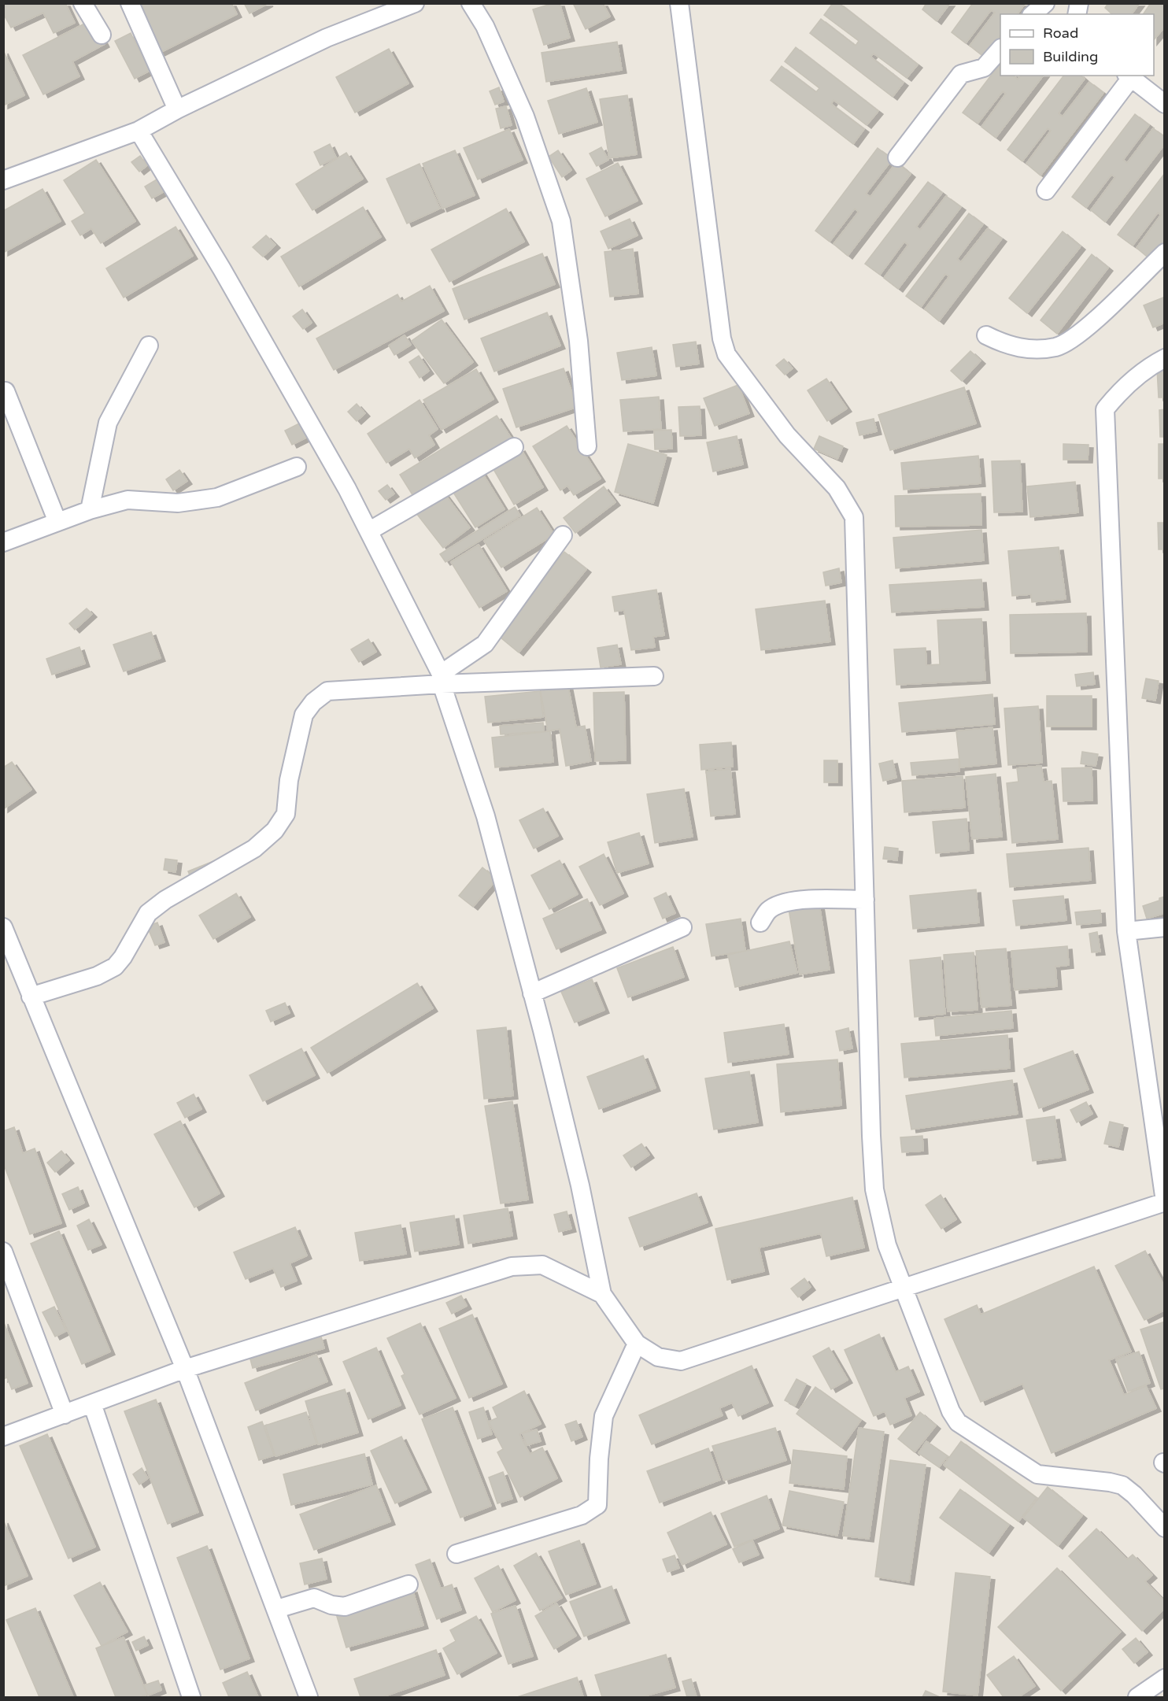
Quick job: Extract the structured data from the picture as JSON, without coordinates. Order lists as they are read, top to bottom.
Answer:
{
  "legend": ["Road", "Building"]
}
